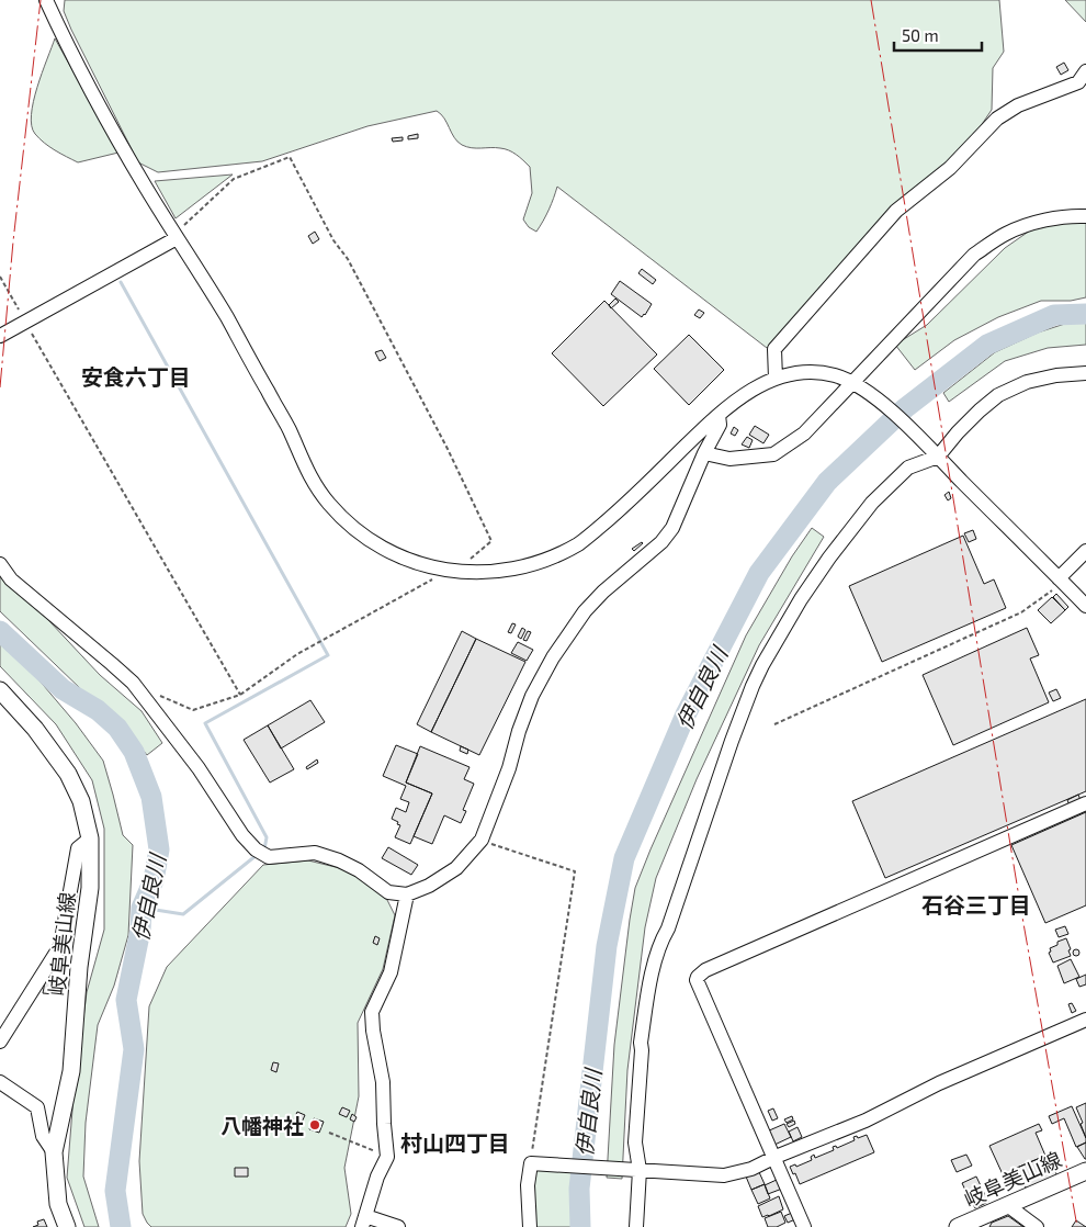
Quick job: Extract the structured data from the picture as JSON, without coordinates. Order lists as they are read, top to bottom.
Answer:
{
  "streets": {
    "main road": ["岐阜美山線"]
  },
  "districts": ["安食六丁目", "石谷三丁目", "村山四丁目"],
  "water": ["伊自良川"],
  "places": ["八幡神社"],
  "scale_bar": "50 m"
}
